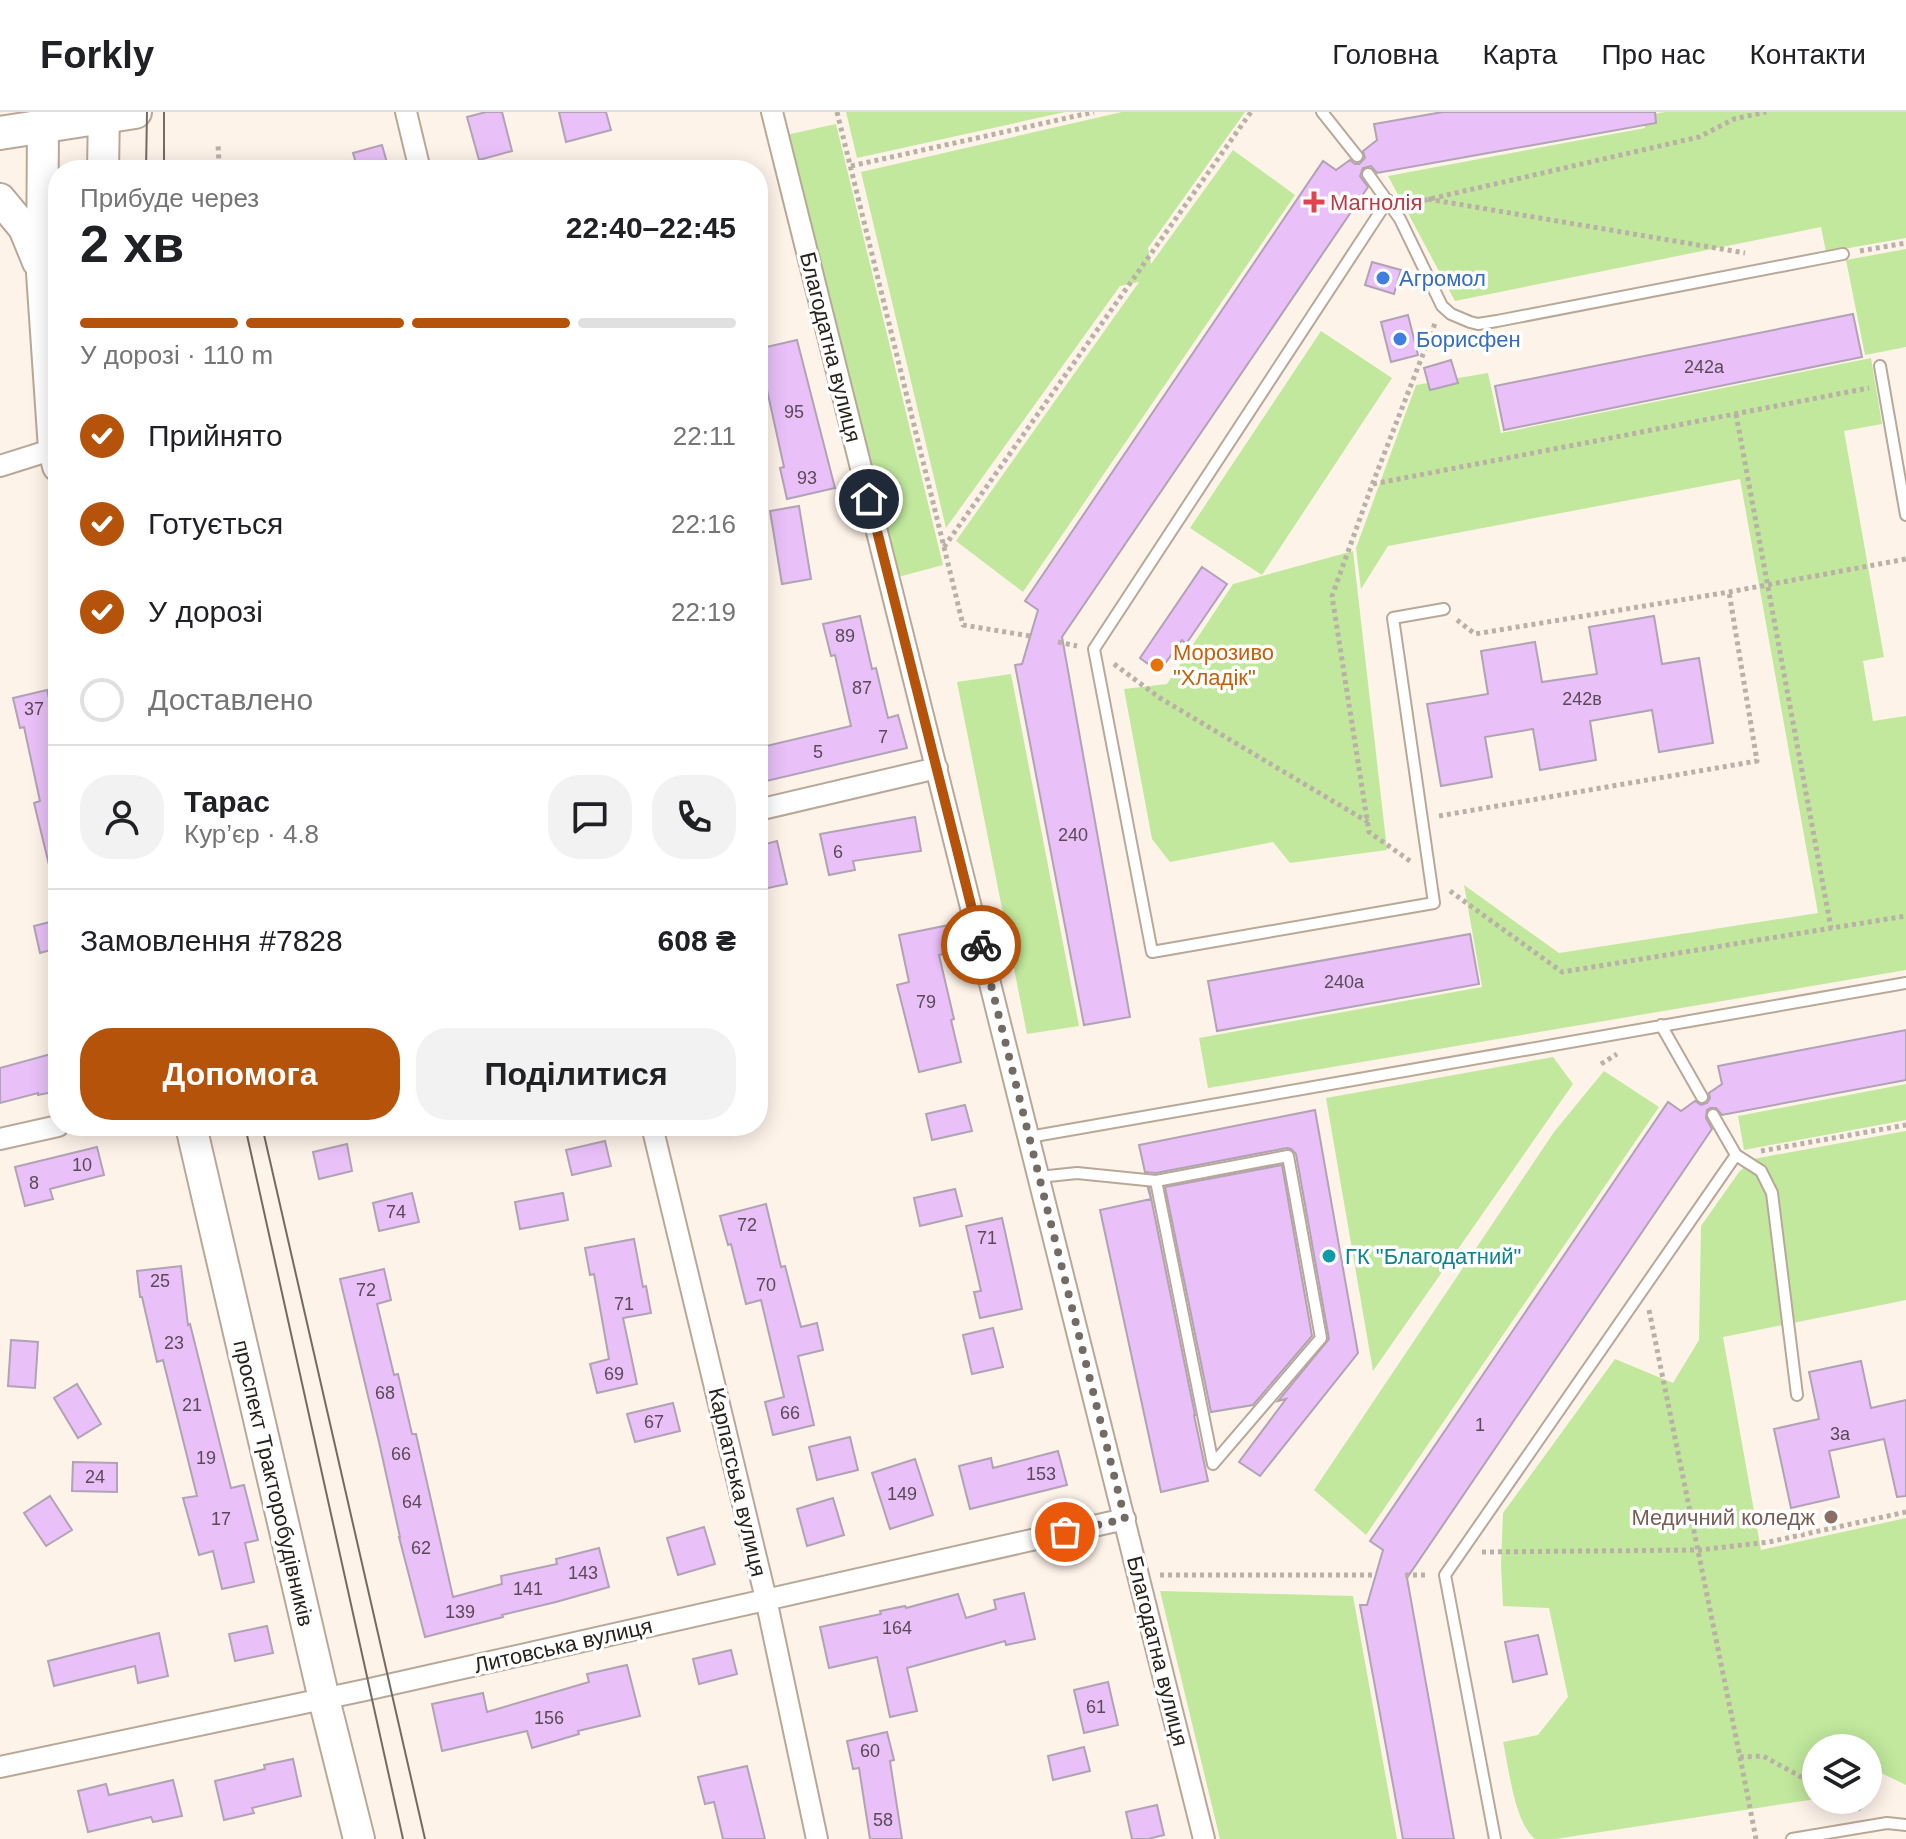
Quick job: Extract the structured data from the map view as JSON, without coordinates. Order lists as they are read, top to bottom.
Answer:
{
  "streets": {
    "main road": ["проспект Тракторобудівників"],
    "street": ["Благодатна вулиця", "Карпатська вулиця", "Литовська вулиця"]
  },
  "crossings": [
    ["Благодатна вулиця", "Литовська вулиця"],
    ["Карпатська вулиця", "Литовська вулиця"],
    ["проспект Тракторобудівників", "Литовська вулиця"]
  ],
  "places": {
    "health": ["Магнолія"],
    "other": [
      "Агромол",
      "Борисфен",
      "Морозиво \"Хладік\"",
      "ГК \"Благодатний\"",
      "Медичний коледж"
    ]
  },
  "house_numbers": [
    "242а",
    "95",
    "93",
    "89",
    "87",
    "242в",
    "37",
    "7",
    "5",
    "240",
    "6",
    "240а",
    "79",
    "10",
    "8",
    "74",
    "72",
    "71",
    "25",
    "70",
    "72",
    "71",
    "23",
    "69",
    "68",
    "21",
    "66",
    "67",
    "1",
    "3а",
    "66",
    "19",
    "153",
    "24",
    "149",
    "64",
    "17",
    "62",
    "143",
    "141",
    "139",
    "164",
    "61",
    "156",
    "60",
    "58"
  ],
  "page": {
    "header": "Forkly",
    "nav": [
      "Головна",
      "Карта",
      "Про нас",
      "Контакти"
    ],
    "heading": ["2 хв", "Прибуде через", "22:40–22:45"],
    "panel": [
      "Тарас",
      "Кур’єр · 4.8",
      "Замовлення #7828",
      "608 ₴"
    ],
    "bar": "У дорозі · 110 m",
    "list": [
      ["Прийнято", "22:11"],
      ["Готується", "22:16"],
      ["У дорозі", "22:19"],
      "Доставлено"
    ],
    "buttons": ["Допомога", "Поділитися"]
  }
}
